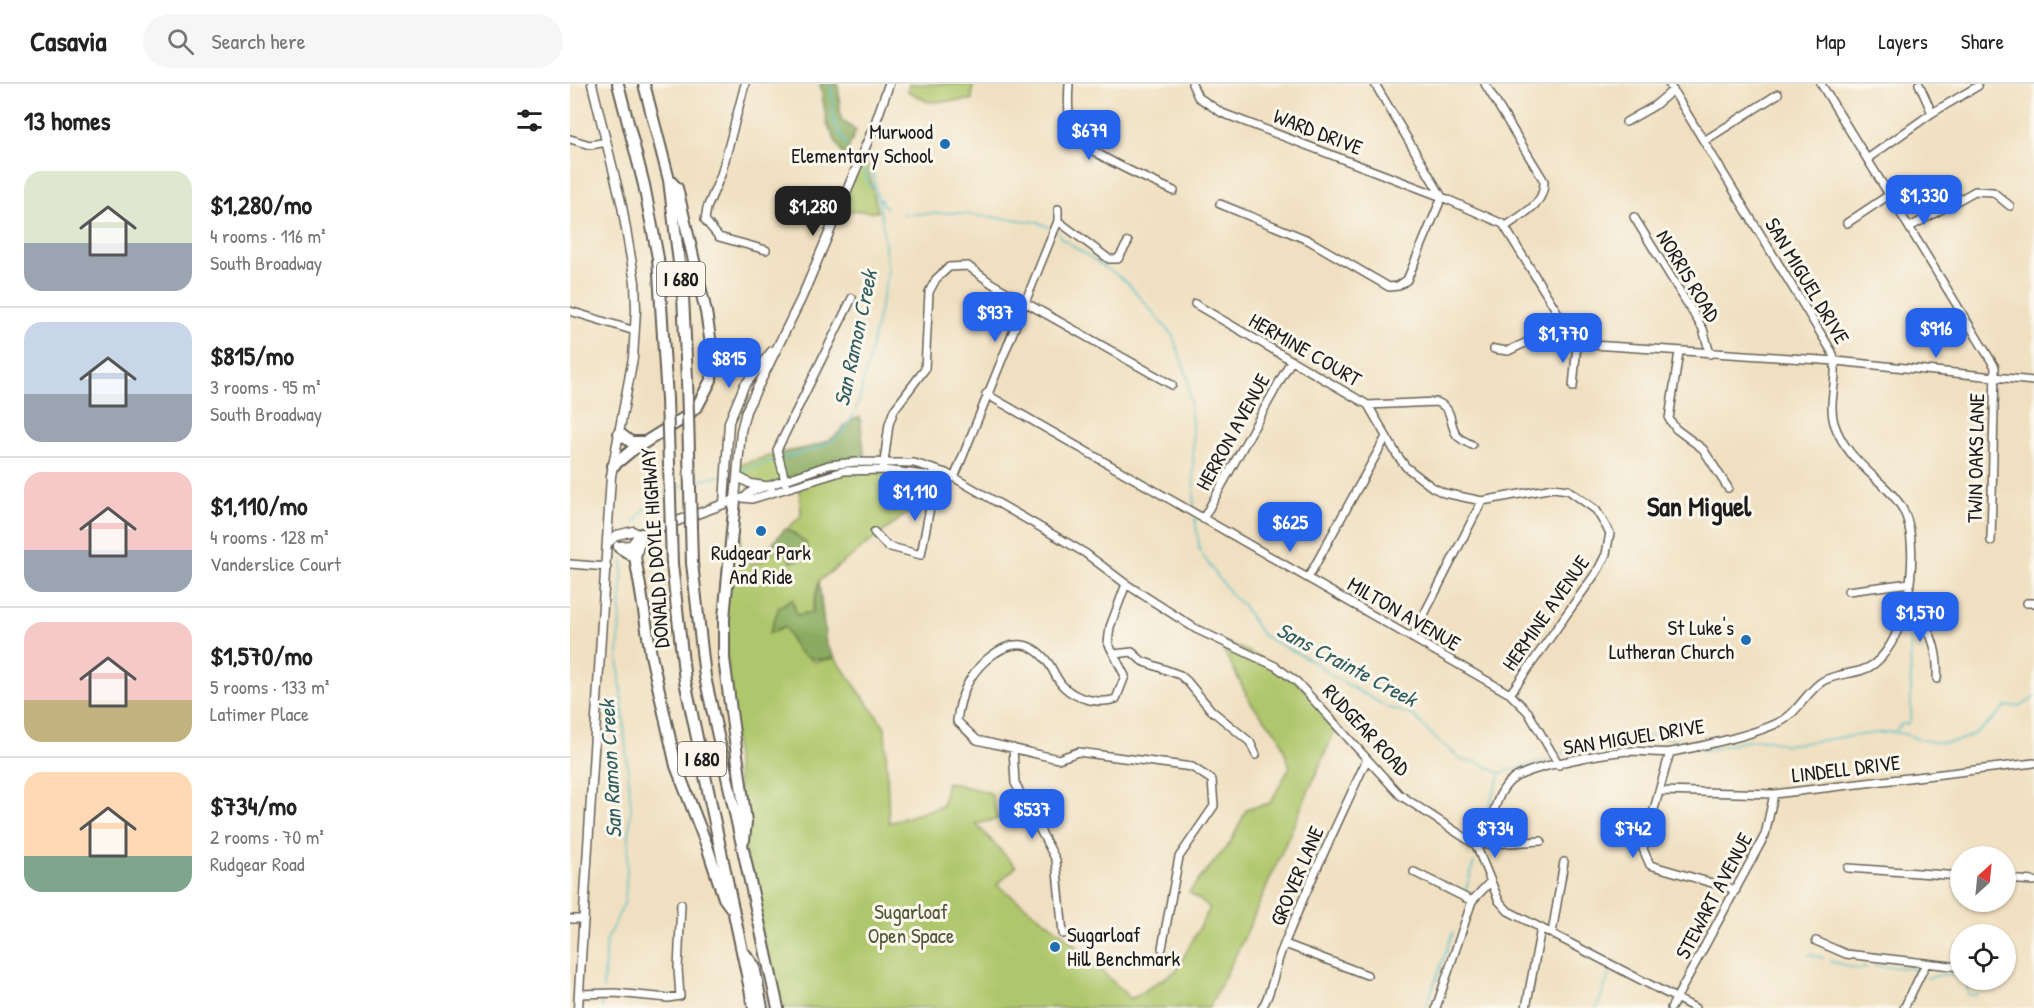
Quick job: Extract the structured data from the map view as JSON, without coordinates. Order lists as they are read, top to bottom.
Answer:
{
  "streets": {
    "highway": ["I 680", "DONALD D DOYLE HIGHWAY"],
    "main road": ["RUDGEAR ROAD"],
    "street": [
      "WARD DRIVE",
      "NORRIS ROAD",
      "SAN MIGUEL DRIVE",
      "HERMINE COURT",
      "HERRON AVENUE",
      "TWIN OAKS LANE",
      "HERMINE AVENUE",
      "MILTON AVENUE",
      "LINDELL DRIVE",
      "GROVER LANE",
      "STEWART AVENUE"
    ]
  },
  "crossings": [
    ["I 680", "DONALD D DOYLE HIGHWAY"],
    ["SAN MIGUEL DRIVE", "MILTON AVENUE"],
    ["SAN MIGUEL DRIVE", "RUDGEAR ROAD"],
    ["HERMINE COURT", "HERRON AVENUE"],
    ["HERMINE COURT", "HERMINE AVENUE"],
    ["HERRON AVENUE", "MILTON AVENUE"],
    ["HERMINE AVENUE", "MILTON AVENUE"],
    ["RUDGEAR ROAD", "GROVER LANE"],
    ["LINDELL DRIVE", "STEWART AVENUE"]
  ],
  "districts": ["San Miguel"],
  "water": ["San Ramon Creek", "Sans Crainte Creek"],
  "parks": ["Sugarloaf Open Space"],
  "places": [
    "Murwood Elementary School",
    "Rudgear Park And Ride",
    "St Luke's Lutheran Church",
    "Sugarloaf Hill Benchmark"
  ],
  "north": "top right",
  "page": {
    "header": "Casavia",
    "search": "Search here",
    "nav": ["Map", "Layers", "Share"],
    "heading": "13 homes",
    "price": [
      "$679",
      "$1,330",
      "$1,280",
      "$937",
      "$916",
      "$1,770",
      "$815",
      "$1,110",
      "$625",
      "$1,570",
      "$537",
      "$734",
      "$742"
    ],
    "list": [
      {
        "name": "$1,280/mo",
        "note": "4 rooms · 116 m² · South Broadway"
      },
      {
        "name": "$815/mo",
        "note": "3 rooms · 95 m² · South Broadway"
      },
      {
        "name": "$1,110/mo",
        "note": "4 rooms · 128 m² · Vanderslice Court"
      },
      {
        "name": "$1,570/mo",
        "note": "5 rooms · 133 m² · Latimer Place"
      },
      {
        "name": "$734/mo",
        "note": "2 rooms · 70 m² · Rudgear Road"
      }
    ]
  }
}
